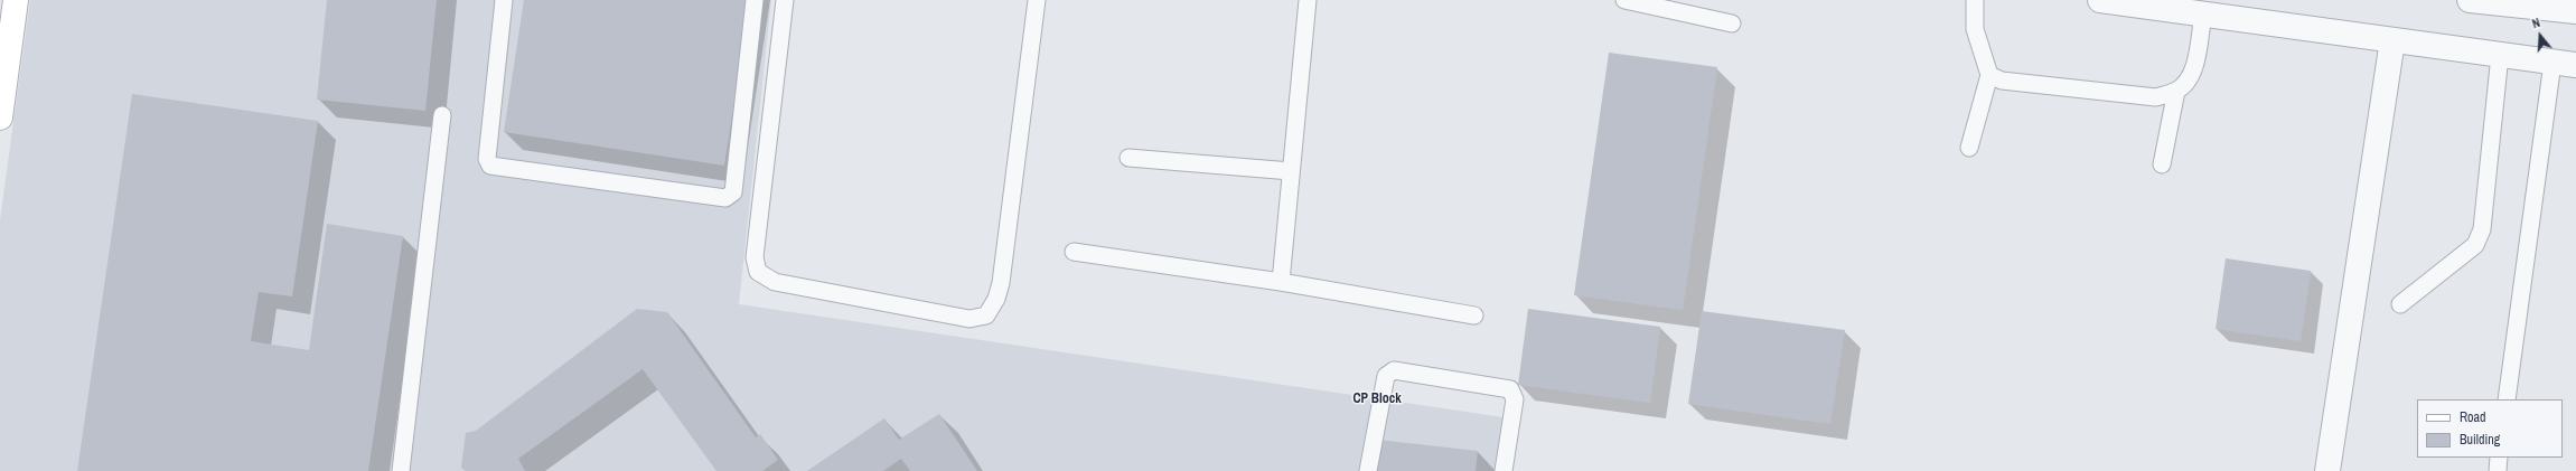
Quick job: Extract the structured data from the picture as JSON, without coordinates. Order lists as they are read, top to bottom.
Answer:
{
  "districts": ["CP Block"],
  "legend": ["Road", "Building"],
  "north": "top"
}
